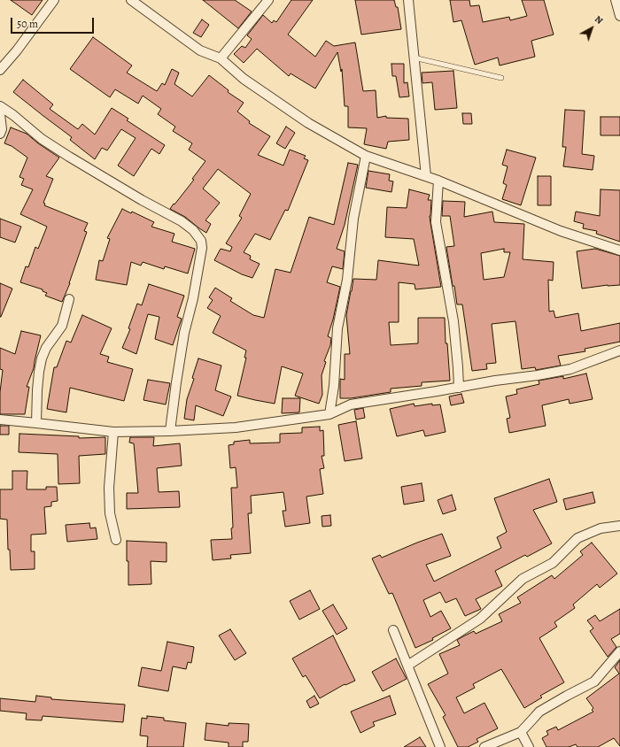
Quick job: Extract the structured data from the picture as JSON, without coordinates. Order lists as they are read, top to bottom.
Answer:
{
  "scale_bar": "50 m",
  "north": "top right"
}
